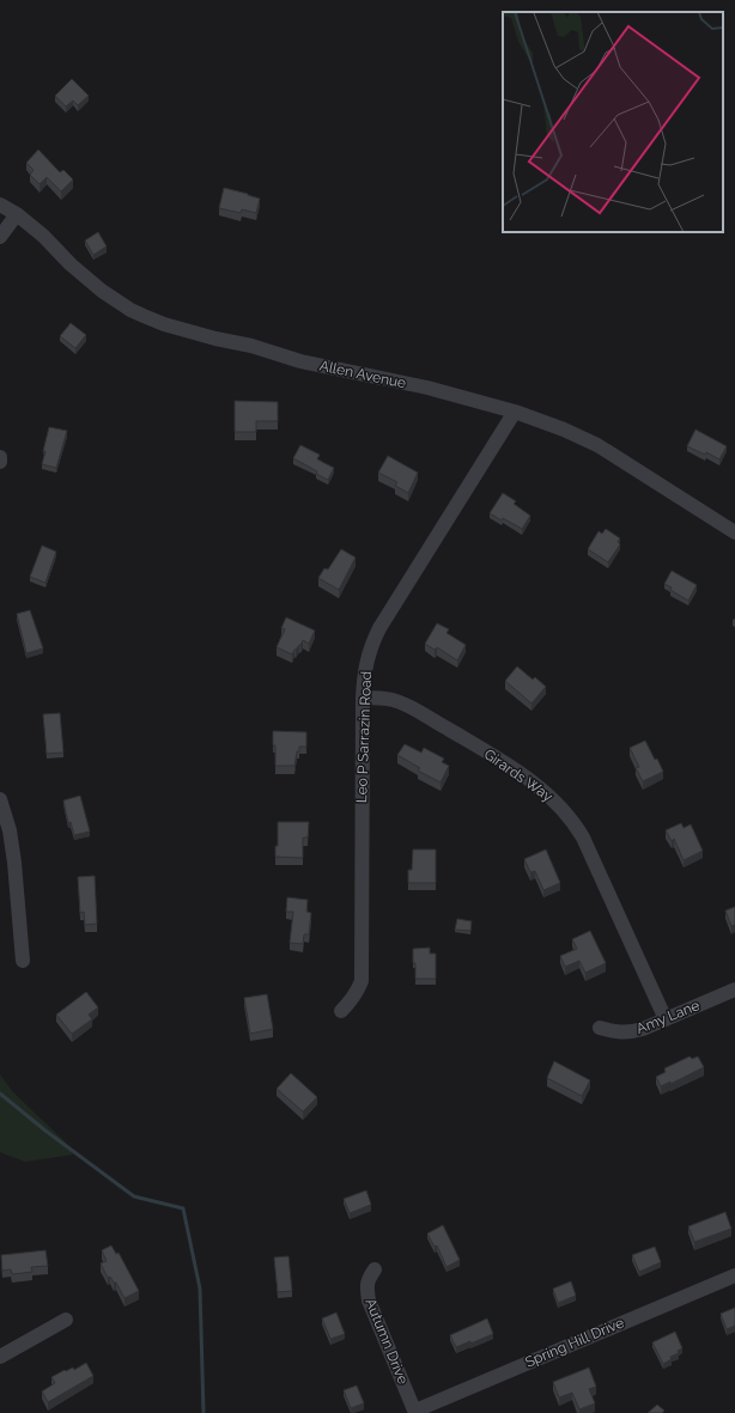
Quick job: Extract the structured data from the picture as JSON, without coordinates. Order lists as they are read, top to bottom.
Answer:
{
  "streets": {
    "street": [
      "Allen Avenue",
      "Leo P Sarrazin Road",
      "Girards Way",
      "Amy Lane",
      "Autumn Drive",
      "Spring Hill Drive"
    ]
  },
  "crossings": [
    ["Allen Avenue", "Leo P Sarrazin Road"],
    ["Leo P Sarrazin Road", "Girards Way"],
    ["Girards Way", "Amy Lane"],
    ["Autumn Drive", "Spring Hill Drive"]
  ]
}
